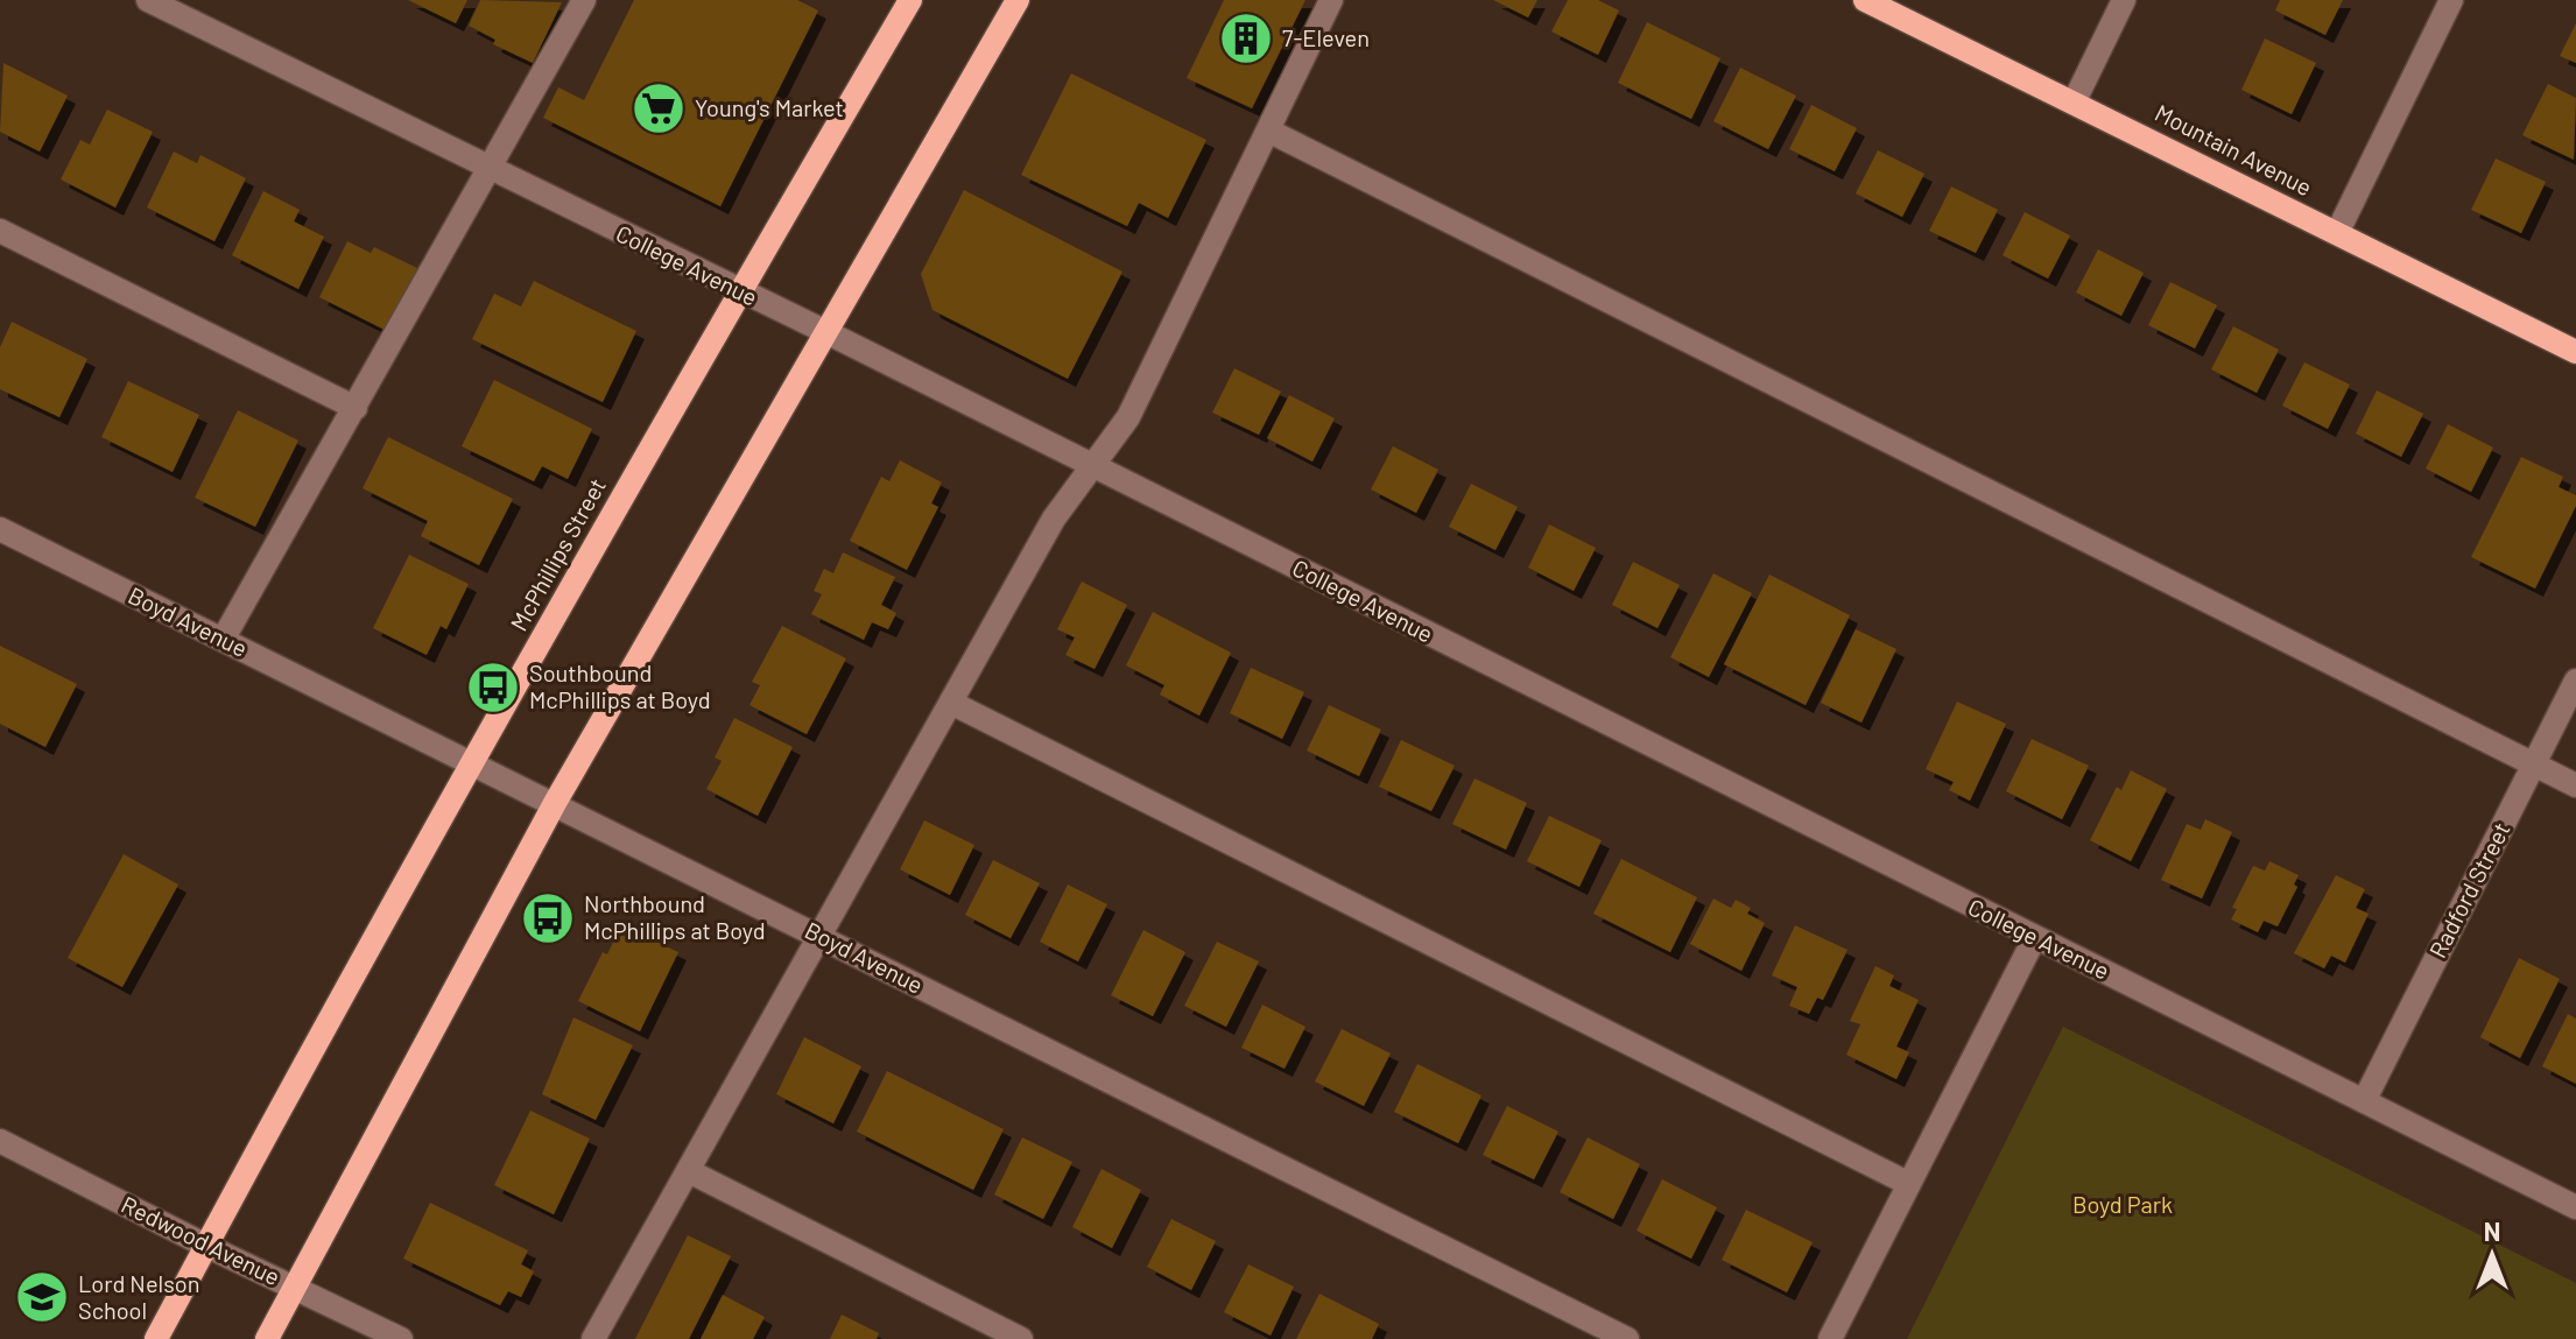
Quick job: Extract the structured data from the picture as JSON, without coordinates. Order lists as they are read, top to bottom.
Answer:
{
  "streets": {
    "main road": ["Mountain Avenue", "McPhillips Street"],
    "street": [
      "College Avenue",
      "Boyd Avenue",
      "Radford Street",
      "Redwood Avenue"
    ]
  },
  "crossings": [
    ["College Avenue", "McPhillips Street"],
    ["College Avenue", "Radford Street"],
    ["McPhillips Street", "Boyd Avenue"],
    ["McPhillips Street", "Redwood Avenue"]
  ],
  "parks": ["Boyd Park"],
  "places": {
    "building": ["7-Eleven"],
    "supermarket": ["Young's Market"],
    "bus stop": ["Southbound McPhillips at Boyd", "Northbound McPhillips at Boyd"],
    "school or university": ["Lord Nelson School"]
  },
  "north": "top"
}
